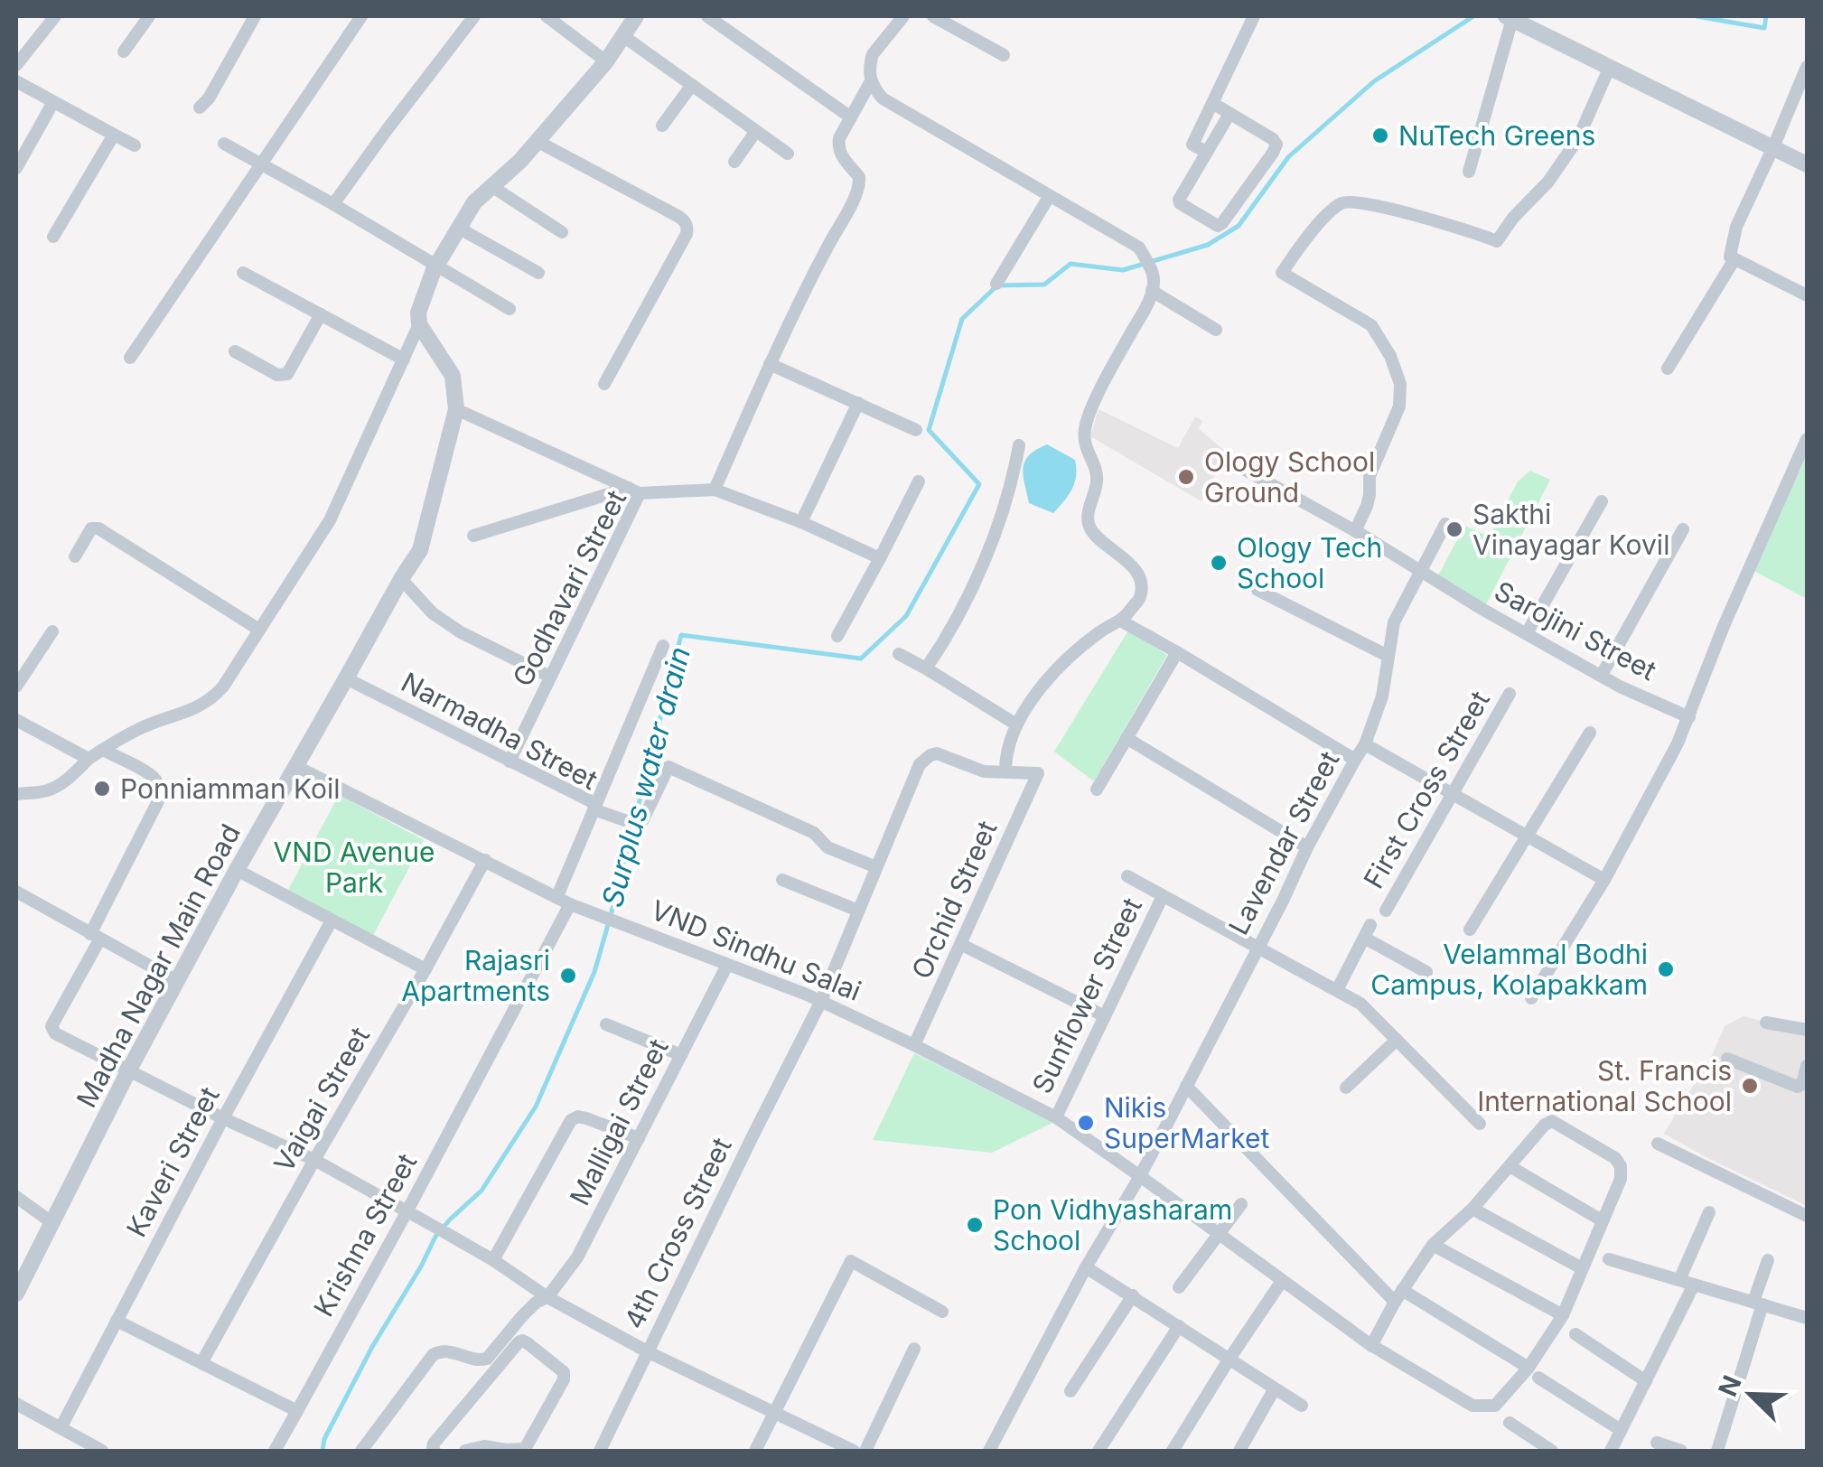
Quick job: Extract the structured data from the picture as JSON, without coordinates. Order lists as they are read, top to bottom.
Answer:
{
  "streets": {
    "street": [
      "Godhavari Street",
      "Sarojini Street",
      "Narmadha Street",
      "First Cross Street",
      "Lavendar Street",
      "Orchid Street",
      "VND Sindhu Salai",
      "Madha Nagar Main Road",
      "Sunflower Street",
      "Vaigai Street",
      "Malligai Street",
      "Kaveri Street",
      "4th Cross Street",
      "Krishna Street"
    ]
  },
  "crossings": [
    ["Godhavari Street", "Narmadha Street"],
    ["Sarojini Street", "Lavendar Street"],
    ["Narmadha Street", "VND Sindhu Salai"],
    ["Narmadha Street", "Madha Nagar Main Road"],
    ["Lavendar Street", "VND Sindhu Salai"],
    ["Orchid Street", "VND Sindhu Salai"],
    ["Orchid Street", "4th Cross Street"],
    ["VND Sindhu Salai", "Madha Nagar Main Road"],
    ["VND Sindhu Salai", "Sunflower Street"],
    ["VND Sindhu Salai", "Vaigai Street"],
    ["VND Sindhu Salai", "Malligai Street"],
    ["VND Sindhu Salai", "4th Cross Street"],
    ["VND Sindhu Salai", "Krishna Street"]
  ],
  "water": ["Surplus water drain"],
  "parks": ["VND Avenue Park"],
  "places": [
    "NuTech Greens",
    "Ology School Ground",
    "Sakthi Vinayagar Kovil",
    "Ology Tech School",
    "Ponniamman Koil",
    "Velammal Bodhi Campus, Kolapakkam",
    "Rajasri Apartments",
    "St. Francis International School",
    "Nikis SuperMarket",
    "Pon Vidhyasharam School"
  ],
  "north": "top left"
}
